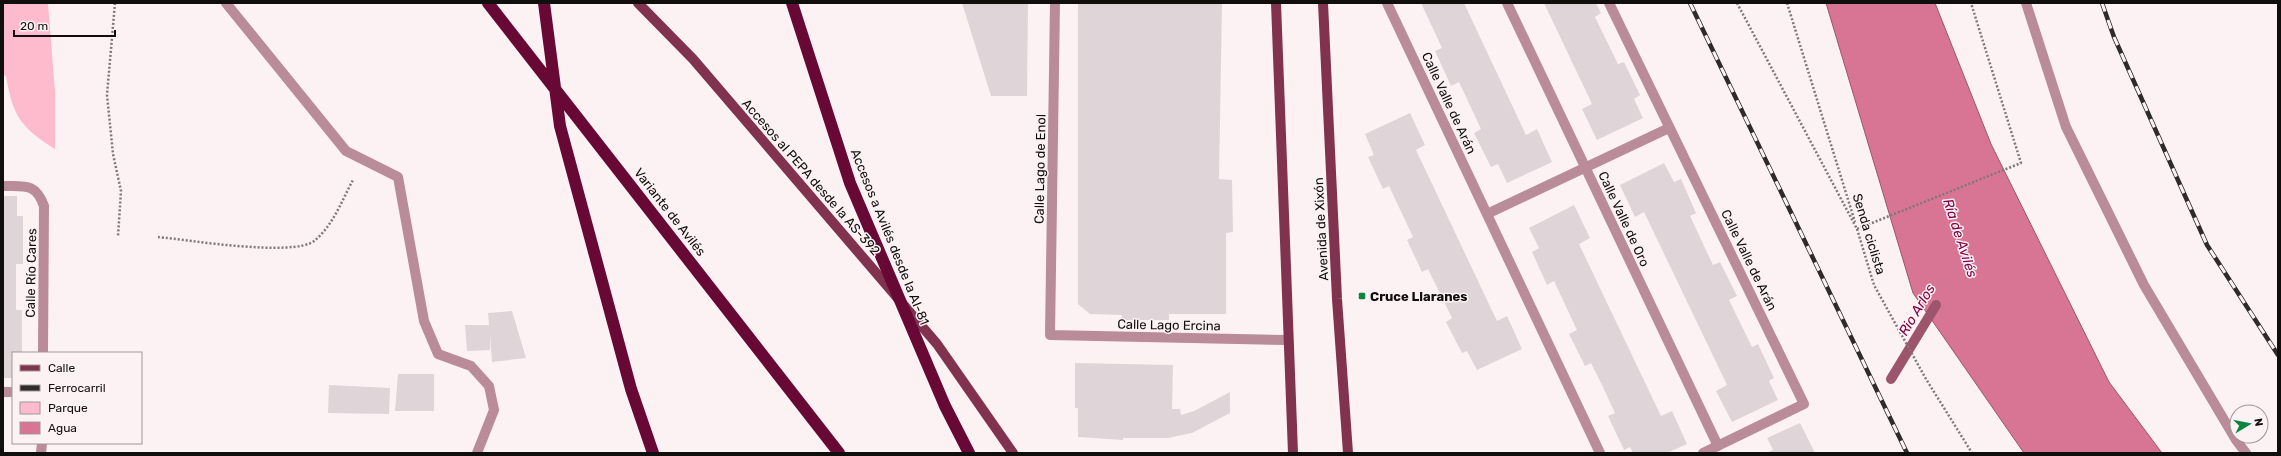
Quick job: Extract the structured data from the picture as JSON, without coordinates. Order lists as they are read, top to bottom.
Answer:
{
  "streets": {
    "highway": ["Variante de Avilés", "Accesos a Avilés desde la AI-81"],
    "main road": ["Accesos al PEPA desde la AS-392", "Avenida de Xixón"],
    "street": [
      "Calle Valle de Arán",
      "Calle Lago de Enol",
      "Calle Valle de Oro",
      "Calle Río Cares",
      "Calle Lago Ercina"
    ],
    "path": ["Senda ciclista"]
  },
  "crossings": [
    ["Calle Valle de Arán", "Calle Valle de Oro"],
    ["Calle Lago de Enol", "Calle Lago Ercina"]
  ],
  "water": ["Ría de Avilés", "Rio Arlos"],
  "places": {
    "transit": ["Cruce Llaranes"]
  },
  "legend": [
    "Calle",
    "Ferrocarril",
    "Parque",
    "Agua"
  ],
  "scale_bar": "20 m",
  "north": "right"
}
